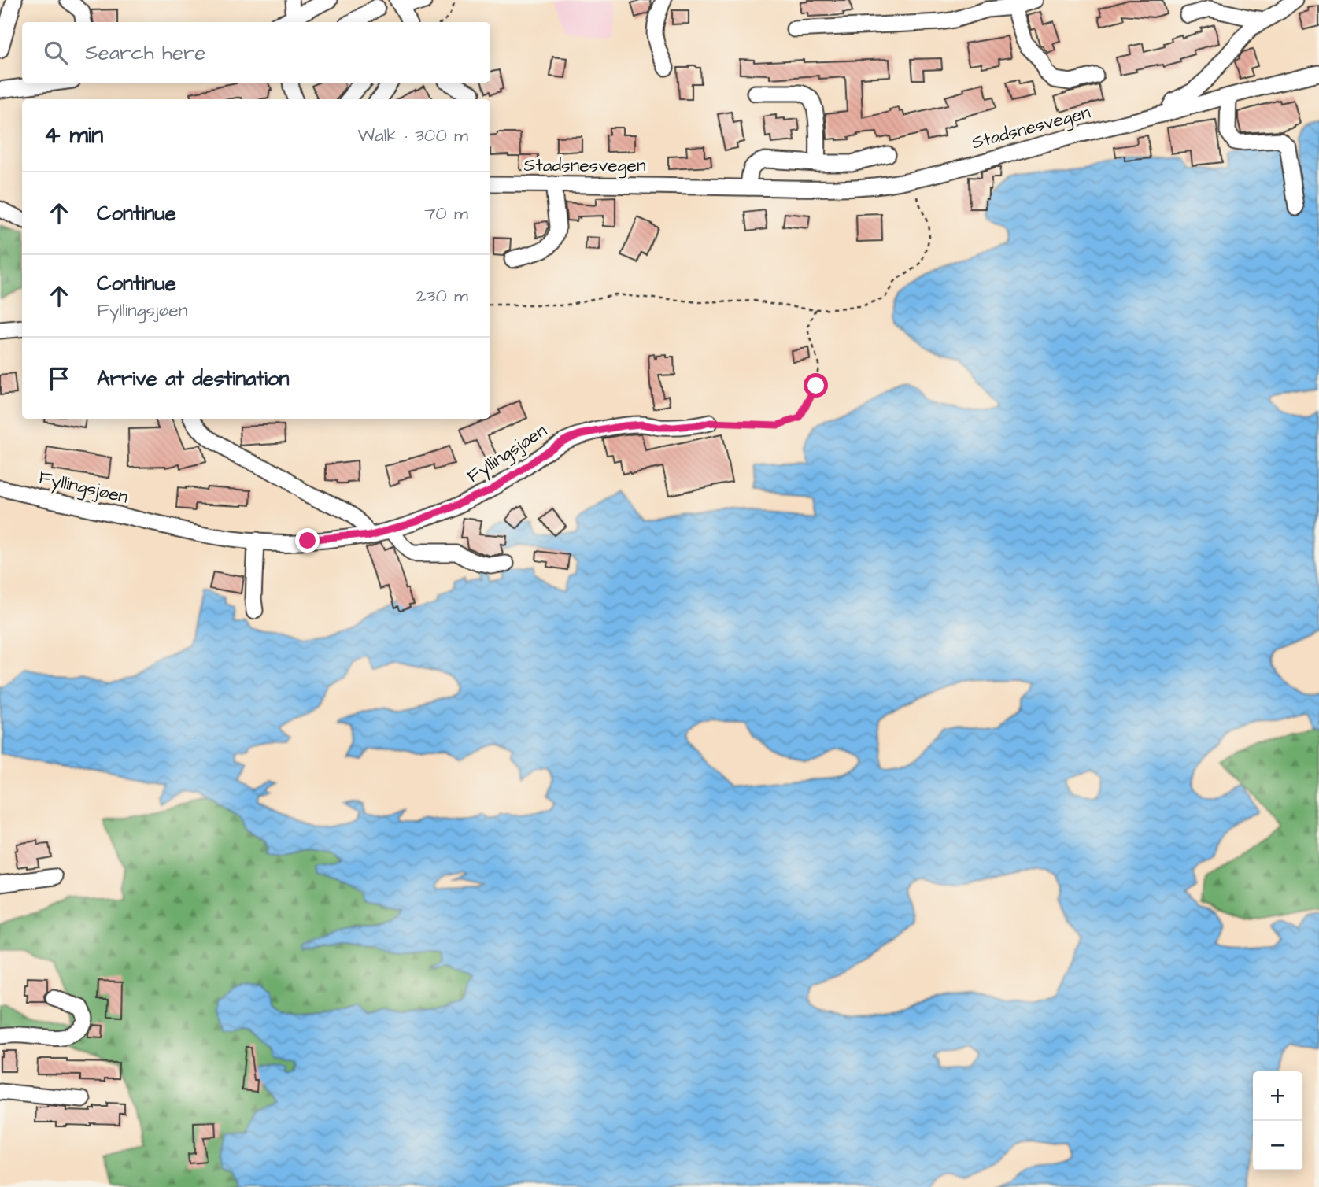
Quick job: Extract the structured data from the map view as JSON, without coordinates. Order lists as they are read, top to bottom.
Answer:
{
  "streets": {
    "street": ["Stadsnesvegen", "Fyllingsjøen"]
  },
  "page": {
    "search": "Search here",
    "heading": ["4 min", "Walk · 300 m"],
    "list": [
      ["Continue", "70 m"],
      ["Continue", "Fyllingsjøen", "230 m"],
      "Arrive at destination"
    ],
    "map_buttons": ["+", "−"]
  }
}
